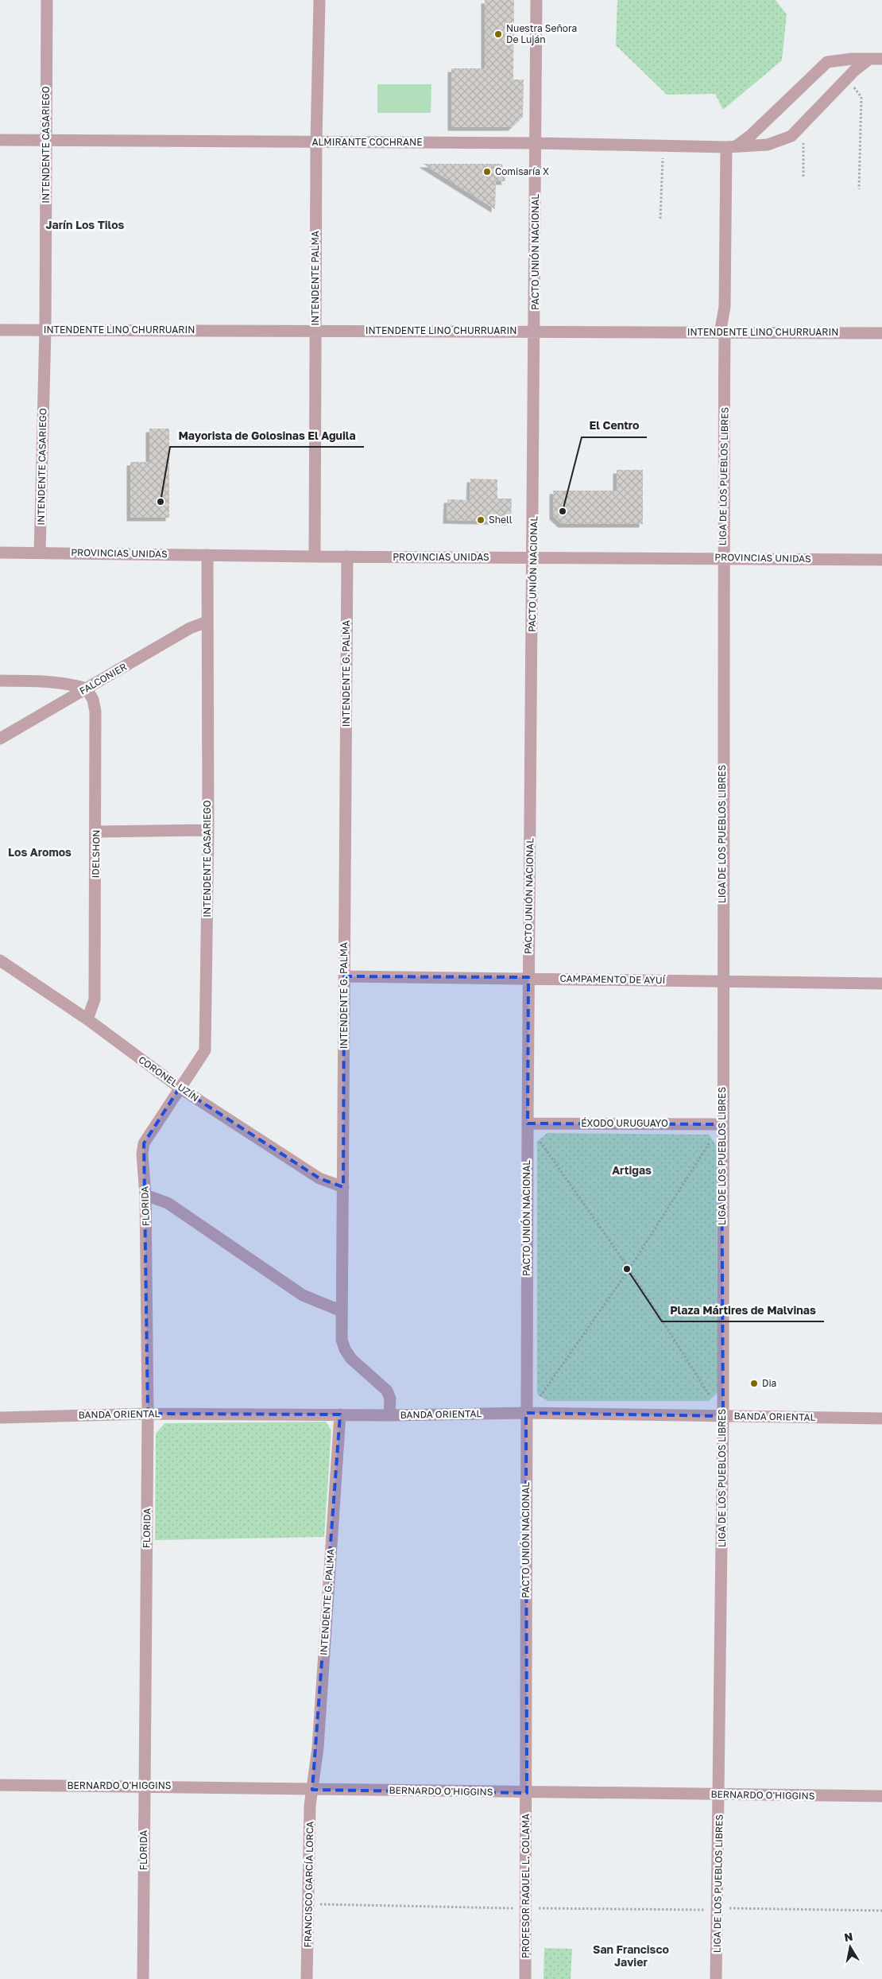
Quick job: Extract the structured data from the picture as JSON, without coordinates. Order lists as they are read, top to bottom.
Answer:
{
  "streets": {
    "street": [
      "ALMIRANTE COCHRANE",
      "INTENDENTE CASARIEGO",
      "PACTO UNIÓN NACIONAL",
      "INTENDENTE PALMA",
      "INTENDENTE LINO CHURRUARIN",
      "LIGA DE LOS PUEBLOS LIBRES",
      "PROVINCIAS UNIDAS",
      "INTENDENTE G. PALMA",
      "FALCONIER",
      "IDELSHON",
      "CAMPAMENTO DE AYUÍ",
      "CORONEL UZÍN",
      "ÉXODO URUGUAYO",
      "FLORIDA",
      "BANDA ORIENTAL",
      "BERNARDO O'HIGGINS",
      "FRANCISCO GARCÍA LORCA",
      "PROFESOR RAQUEL L. COLAMA"
    ]
  },
  "crossings": [
    ["ALMIRANTE COCHRANE", "INTENDENTE CASARIEGO"],
    ["ALMIRANTE COCHRANE", "PACTO UNIÓN NACIONAL"],
    ["ALMIRANTE COCHRANE", "INTENDENTE PALMA"],
    ["ALMIRANTE COCHRANE", "LIGA DE LOS PUEBLOS LIBRES"],
    ["INTENDENTE CASARIEGO", "INTENDENTE LINO CHURRUARIN"],
    ["INTENDENTE CASARIEGO", "PROVINCIAS UNIDAS"],
    ["INTENDENTE CASARIEGO", "FALCONIER"],
    ["INTENDENTE CASARIEGO", "CORONEL UZÍN"],
    ["INTENDENTE CASARIEGO", "FLORIDA"],
    ["PACTO UNIÓN NACIONAL", "INTENDENTE LINO CHURRUARIN"],
    ["PACTO UNIÓN NACIONAL", "PROVINCIAS UNIDAS"],
    ["PACTO UNIÓN NACIONAL", "CAMPAMENTO DE AYUÍ"],
    ["PACTO UNIÓN NACIONAL", "ÉXODO URUGUAYO"],
    ["PACTO UNIÓN NACIONAL", "BANDA ORIENTAL"],
    ["PACTO UNIÓN NACIONAL", "BERNARDO O'HIGGINS"],
    ["PACTO UNIÓN NACIONAL", "PROFESOR RAQUEL L. COLAMA"],
    ["INTENDENTE PALMA", "INTENDENTE LINO CHURRUARIN"],
    ["INTENDENTE PALMA", "PROVINCIAS UNIDAS"],
    ["INTENDENTE LINO CHURRUARIN", "LIGA DE LOS PUEBLOS LIBRES"],
    ["LIGA DE LOS PUEBLOS LIBRES", "PROVINCIAS UNIDAS"],
    ["LIGA DE LOS PUEBLOS LIBRES", "CAMPAMENTO DE AYUÍ"],
    ["LIGA DE LOS PUEBLOS LIBRES", "ÉXODO URUGUAYO"],
    ["LIGA DE LOS PUEBLOS LIBRES", "BANDA ORIENTAL"],
    ["LIGA DE LOS PUEBLOS LIBRES", "BERNARDO O'HIGGINS"],
    ["PROVINCIAS UNIDAS", "INTENDENTE G. PALMA"],
    ["INTENDENTE G. PALMA", "CAMPAMENTO DE AYUÍ"],
    ["INTENDENTE G. PALMA", "CORONEL UZÍN"],
    ["INTENDENTE G. PALMA", "BANDA ORIENTAL"],
    ["INTENDENTE G. PALMA", "BERNARDO O'HIGGINS"],
    ["INTENDENTE G. PALMA", "FRANCISCO GARCÍA LORCA"],
    ["FALCONIER", "IDELSHON"],
    ["IDELSHON", "CORONEL UZÍN"],
    ["CORONEL UZÍN", "FLORIDA"],
    ["FLORIDA", "BANDA ORIENTAL"],
    ["FLORIDA", "BERNARDO O'HIGGINS"],
    ["BERNARDO O'HIGGINS", "FRANCISCO GARCÍA LORCA"],
    ["BERNARDO O'HIGGINS", "PROFESOR RAQUEL L. COLAMA"]
  ],
  "districts": [
    "Jarín Los Tilos",
    "Los Aromos",
    "Artigas",
    "San Francisco Javier"
  ],
  "places": [
    "Nuestra Señora De Luján",
    "Comisaría X",
    "Mayorista de Golosinas El Aguila",
    "El Centro",
    "Shell",
    "Plaza Mártires de Malvinas",
    "Dia"
  ],
  "north": "top"
}
